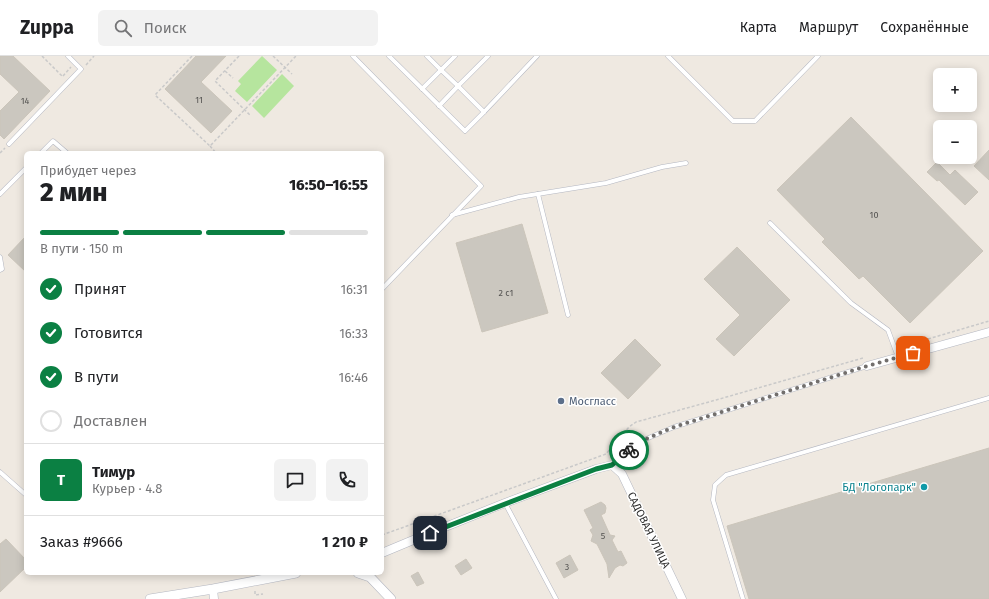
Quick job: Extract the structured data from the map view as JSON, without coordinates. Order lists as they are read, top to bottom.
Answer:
{
  "streets": {
    "street": ["САДОВАЯ УЛИЦА"]
  },
  "places": ["Мосгласс", "БД \"Логопарк\""],
  "house_numbers": [
    "11",
    "14",
    "10",
    "2 с1",
    "5",
    "3"
  ],
  "page": {
    "header": "Zuppa",
    "search": "Поиск",
    "nav": ["Карта", "Маршрут", "Сохранённые"],
    "map_buttons": ["+", "−"],
    "heading": ["2 мин", "Прибудет через", "16:50–16:55"],
    "panel": [
      "Тимур",
      "Курьер · 4.8",
      "Заказ #9666",
      "1 210 ₽"
    ],
    "bar": "В пути · 150 m",
    "list": [
      ["Принят", "16:31"],
      ["Готовится", "16:33"],
      ["В пути", "16:46"],
      "Доставлен"
    ],
    "round": "Т"
  }
}
